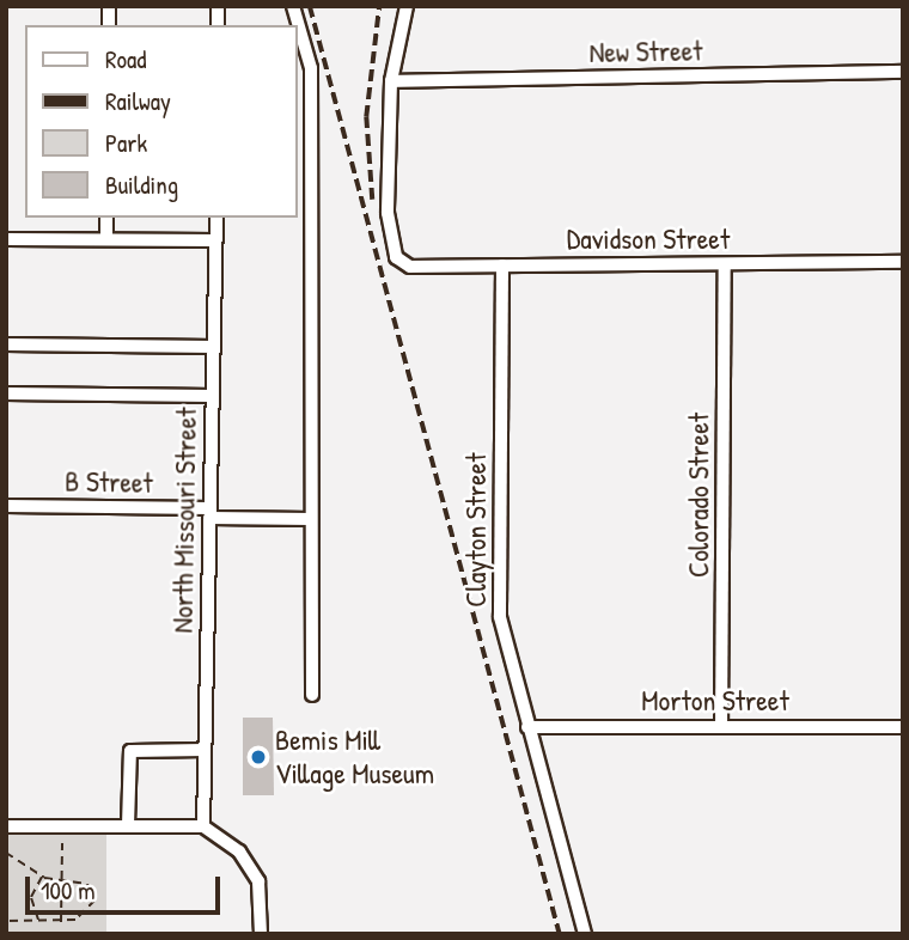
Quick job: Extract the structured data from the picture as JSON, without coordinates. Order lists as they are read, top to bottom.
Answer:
{
  "streets": {
    "street": [
      "New Street",
      "Davidson Street",
      "B Street",
      "Colorado Street",
      "North Missouri Street",
      "Clayton Street",
      "Morton Street"
    ]
  },
  "crossings": [
    ["New Street", "Davidson Street"],
    ["Davidson Street", "Colorado Street"],
    ["Davidson Street", "Clayton Street"],
    ["B Street", "North Missouri Street"],
    ["Colorado Street", "Morton Street"],
    ["Clayton Street", "Morton Street"]
  ],
  "places": ["Bemis Mill Village Museum"],
  "legend": [
    "Road",
    "Railway",
    "Park",
    "Building"
  ],
  "scale_bar": "100 m"
}
